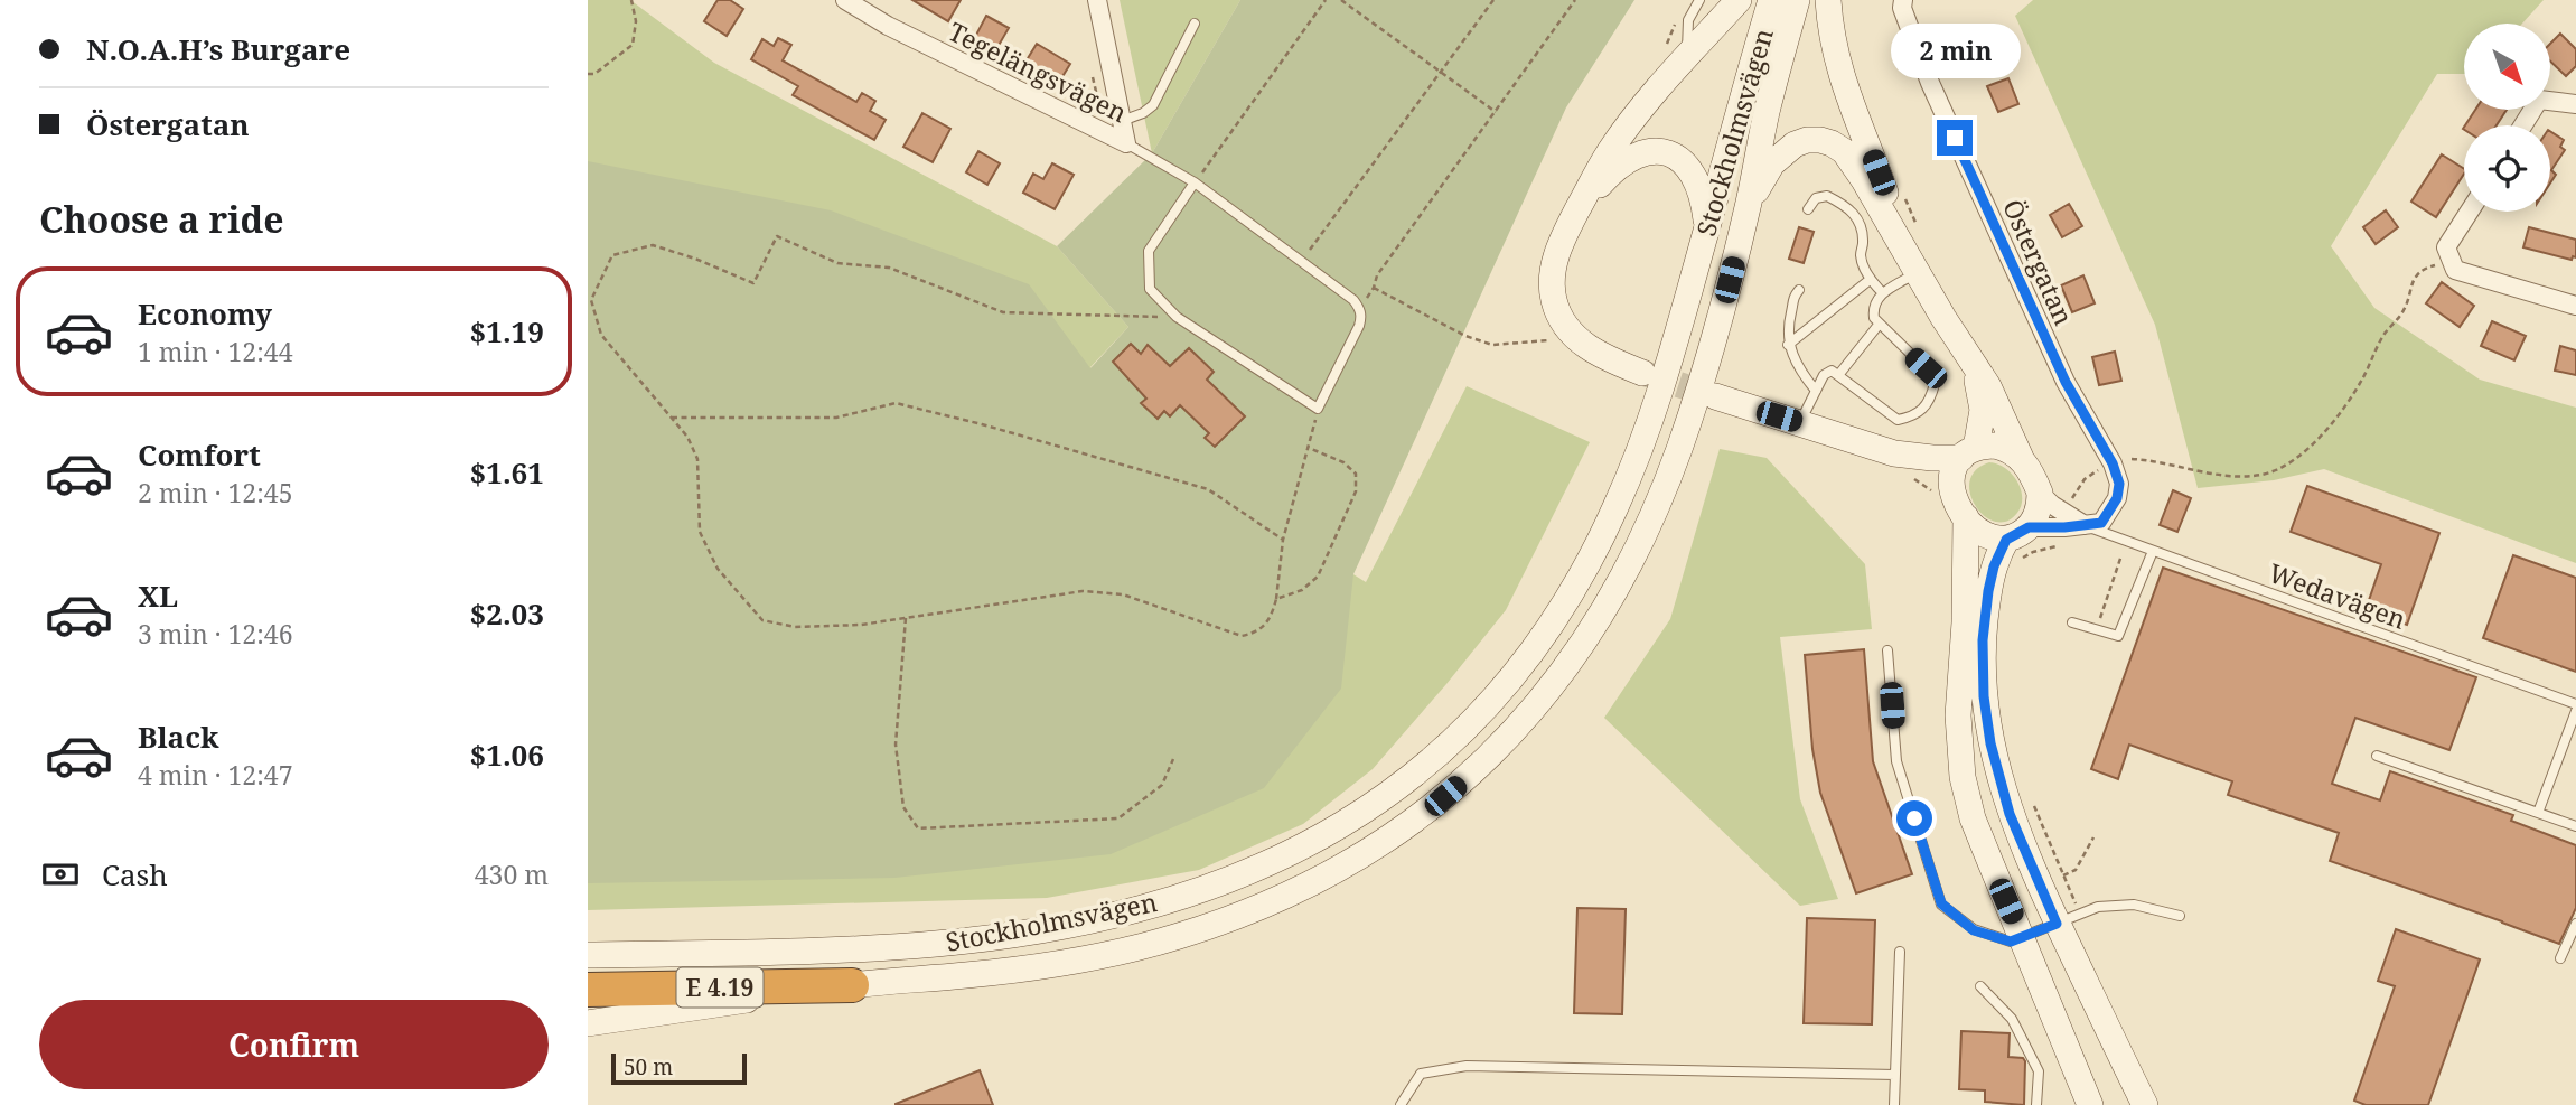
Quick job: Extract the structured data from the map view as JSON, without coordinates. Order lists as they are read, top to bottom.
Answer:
{
  "streets": {
    "highway": ["E 4.19"],
    "main road": ["Stockholmsvägen"],
    "street": ["Tegelängsvägen", "Östergatan"],
    "lane": ["Wedavägen"]
  },
  "crossings": [
    ["Stockholmsvägen", "E 4.19"],
    ["Östergatan", "Wedavägen"]
  ],
  "scale_bar": "50 m",
  "north": "bottom right",
  "page": {
    "banner": ["N.O.A.H’s Burgare", "Östergatan"],
    "bubble": "2 min",
    "heading": "Choose a ride",
    "list": [
      {
        "name": "Economy",
        "note": "1 min · 12:44",
        "value": "$1.19"
      },
      {
        "name": "Comfort",
        "note": "2 min · 12:45",
        "value": "$1.61"
      },
      {
        "name": "XL",
        "note": "3 min · 12:46",
        "value": "$2.03"
      },
      {
        "name": "Black",
        "note": "4 min · 12:47",
        "value": "$1.06"
      }
    ],
    "pay": ["Cash", "430 m"],
    "buttons": "Confirm",
    "scale": "50 m"
  }
}
